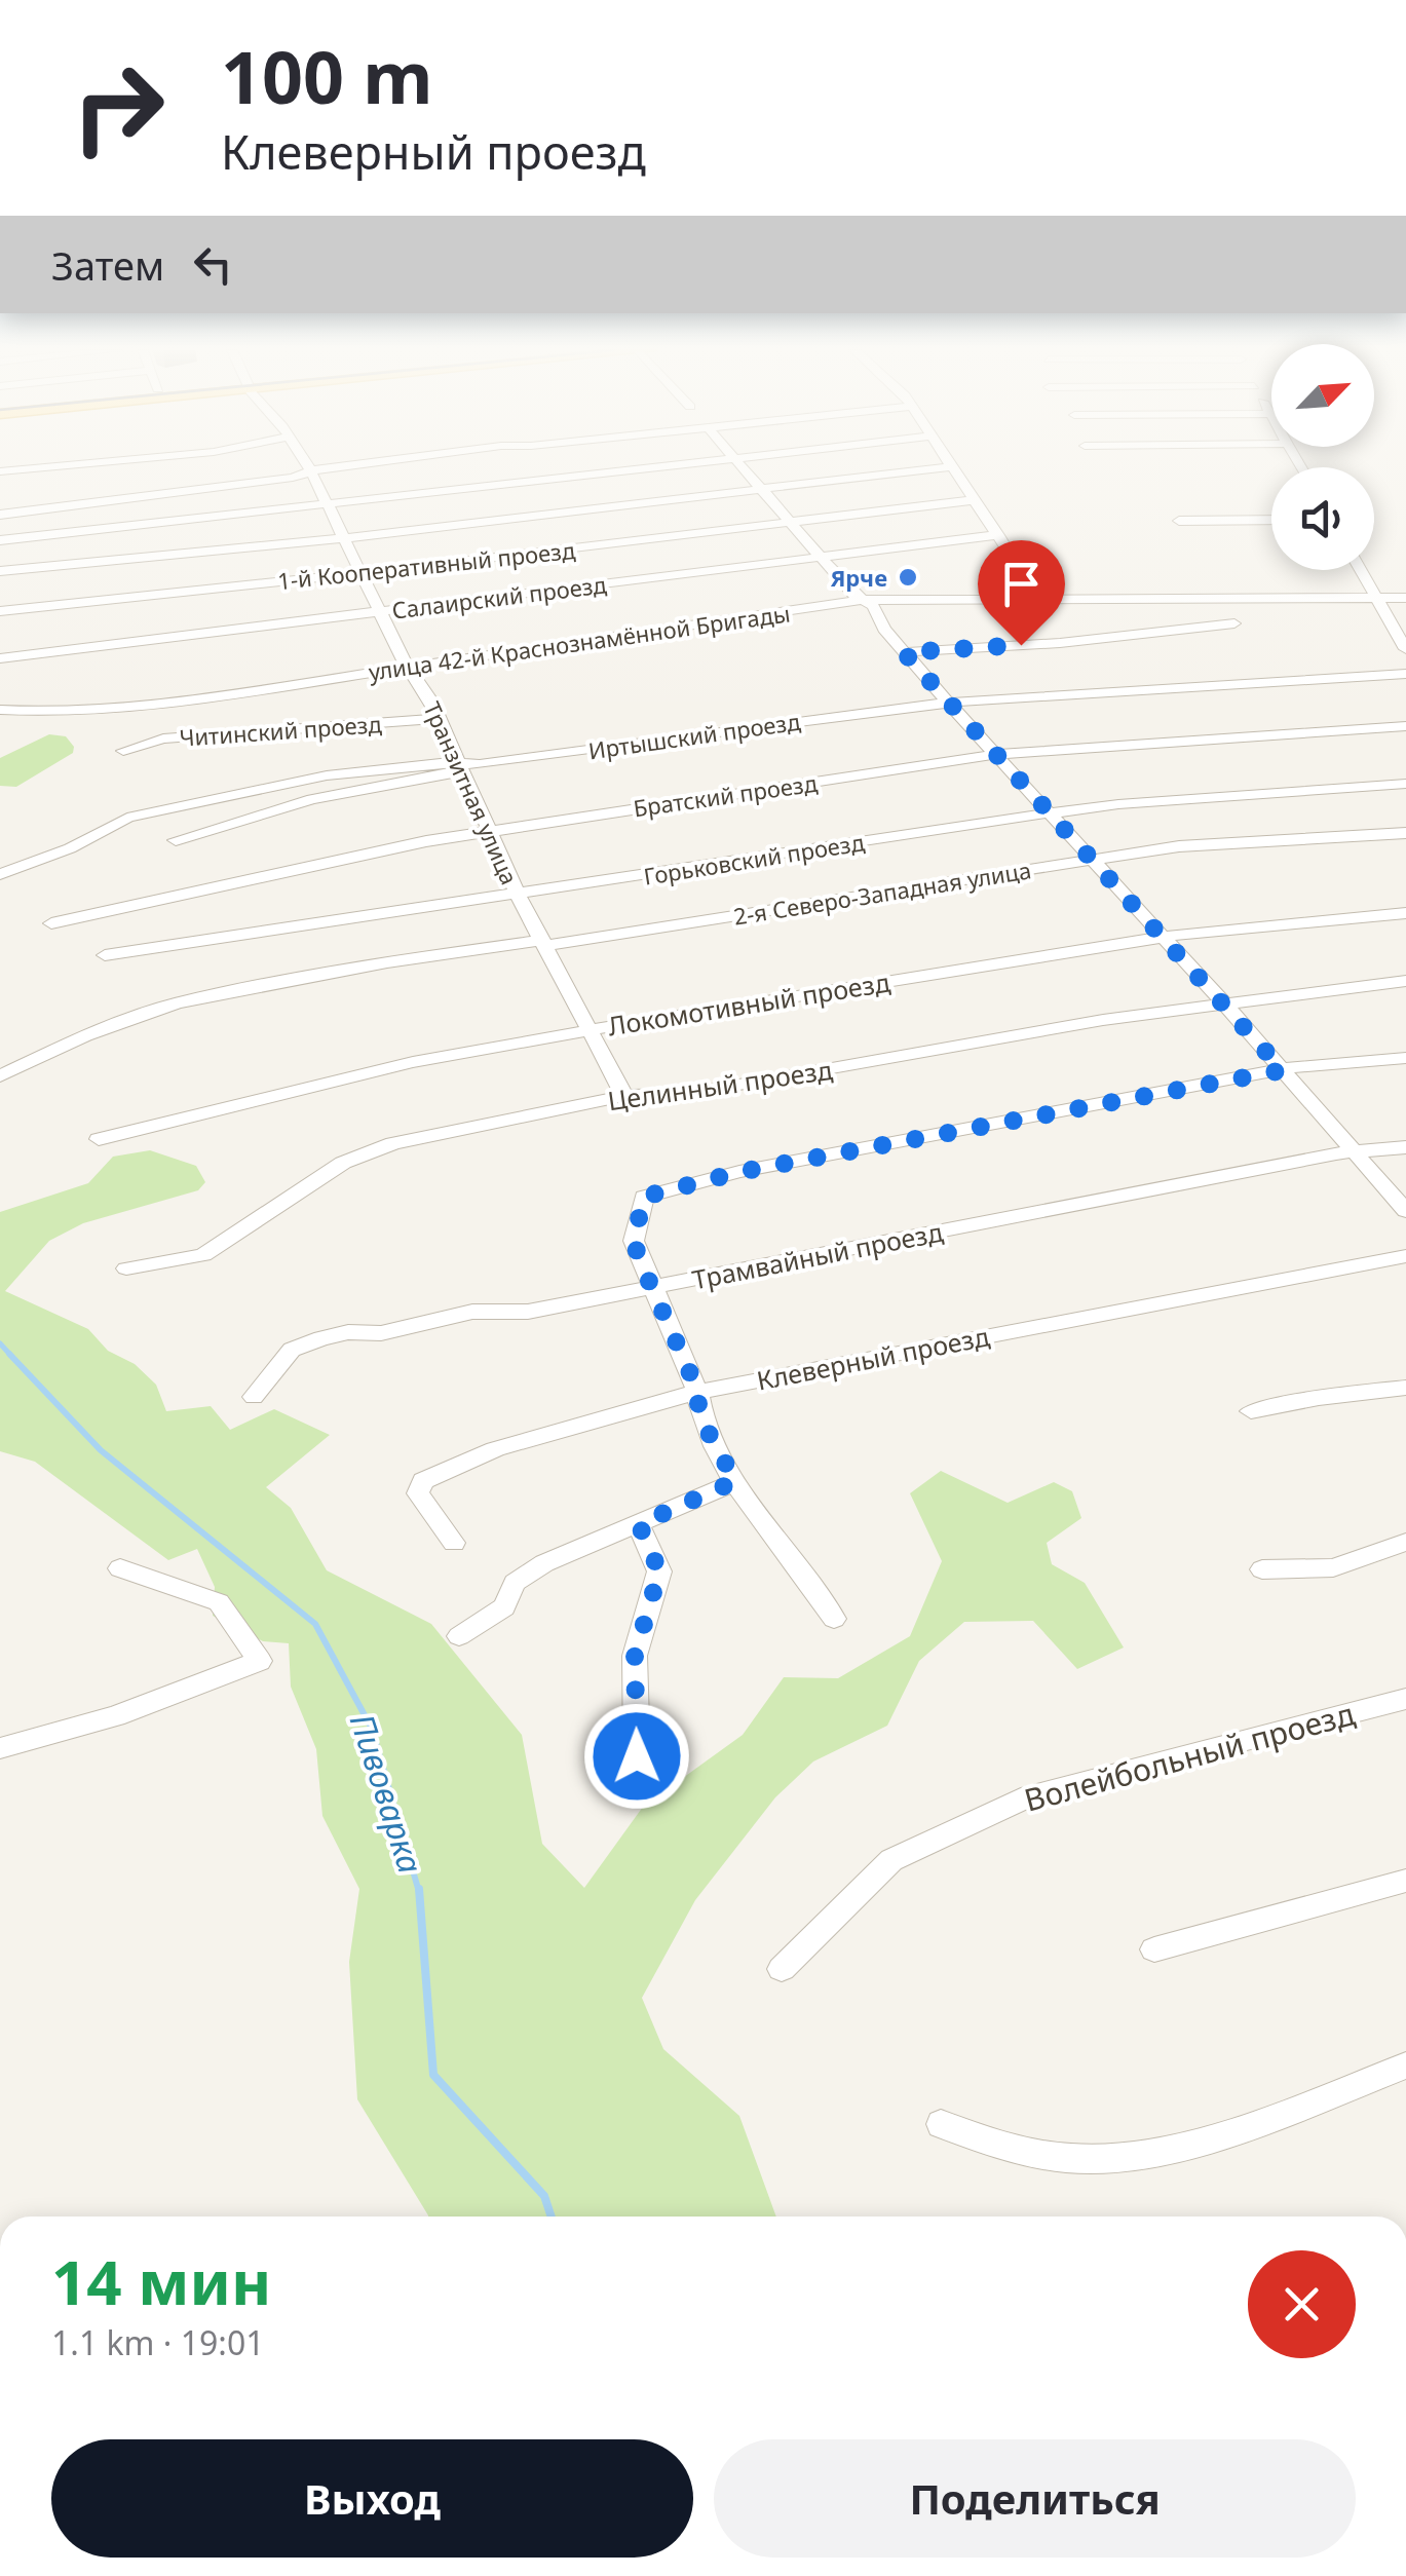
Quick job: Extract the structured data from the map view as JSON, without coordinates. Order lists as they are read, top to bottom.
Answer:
{
  "streets": {
    "street": [
      "1-й Кооперативный проезд",
      "Салаирский проезд",
      "улица 42-й Краснознамённой Бригады",
      "Читинский проезд",
      "Иртышский проезд",
      "Транзитная улица",
      "Братский проезд",
      "Горьковский проезд",
      "2-я Северо-Западная улица",
      "Локомотивный проезд",
      "Целинный проезд",
      "Трамвайный проезд",
      "Клеверный проезд",
      "Волейбольный проезд"
    ]
  },
  "crossings": [
    ["1-й Кооперативный проезд", "Транзитная улица"],
    ["Салаирский проезд", "Транзитная улица"],
    ["улица 42-й Краснознамённой Бригады", "Транзитная улица"],
    ["Читинский проезд", "Транзитная улица"],
    ["Иртышский проезд", "Транзитная улица"],
    ["Транзитная улица", "Братский проезд"],
    ["Транзитная улица", "Горьковский проезд"],
    ["Транзитная улица", "2-я Северо-Западная улица"],
    ["Транзитная улица", "Локомотивный проезд"],
    ["Транзитная улица", "Целинный проезд"]
  ],
  "water": ["Пивоварка"],
  "places": ["Ярче"],
  "north": "top right",
  "page": {
    "turn": ["100 m", "Клеверный проезд"],
    "then": "Затем",
    "heading": ["14 мин", "1.1 km · 19:01"],
    "buttons": ["Выход", "Поделиться"]
  }
}
